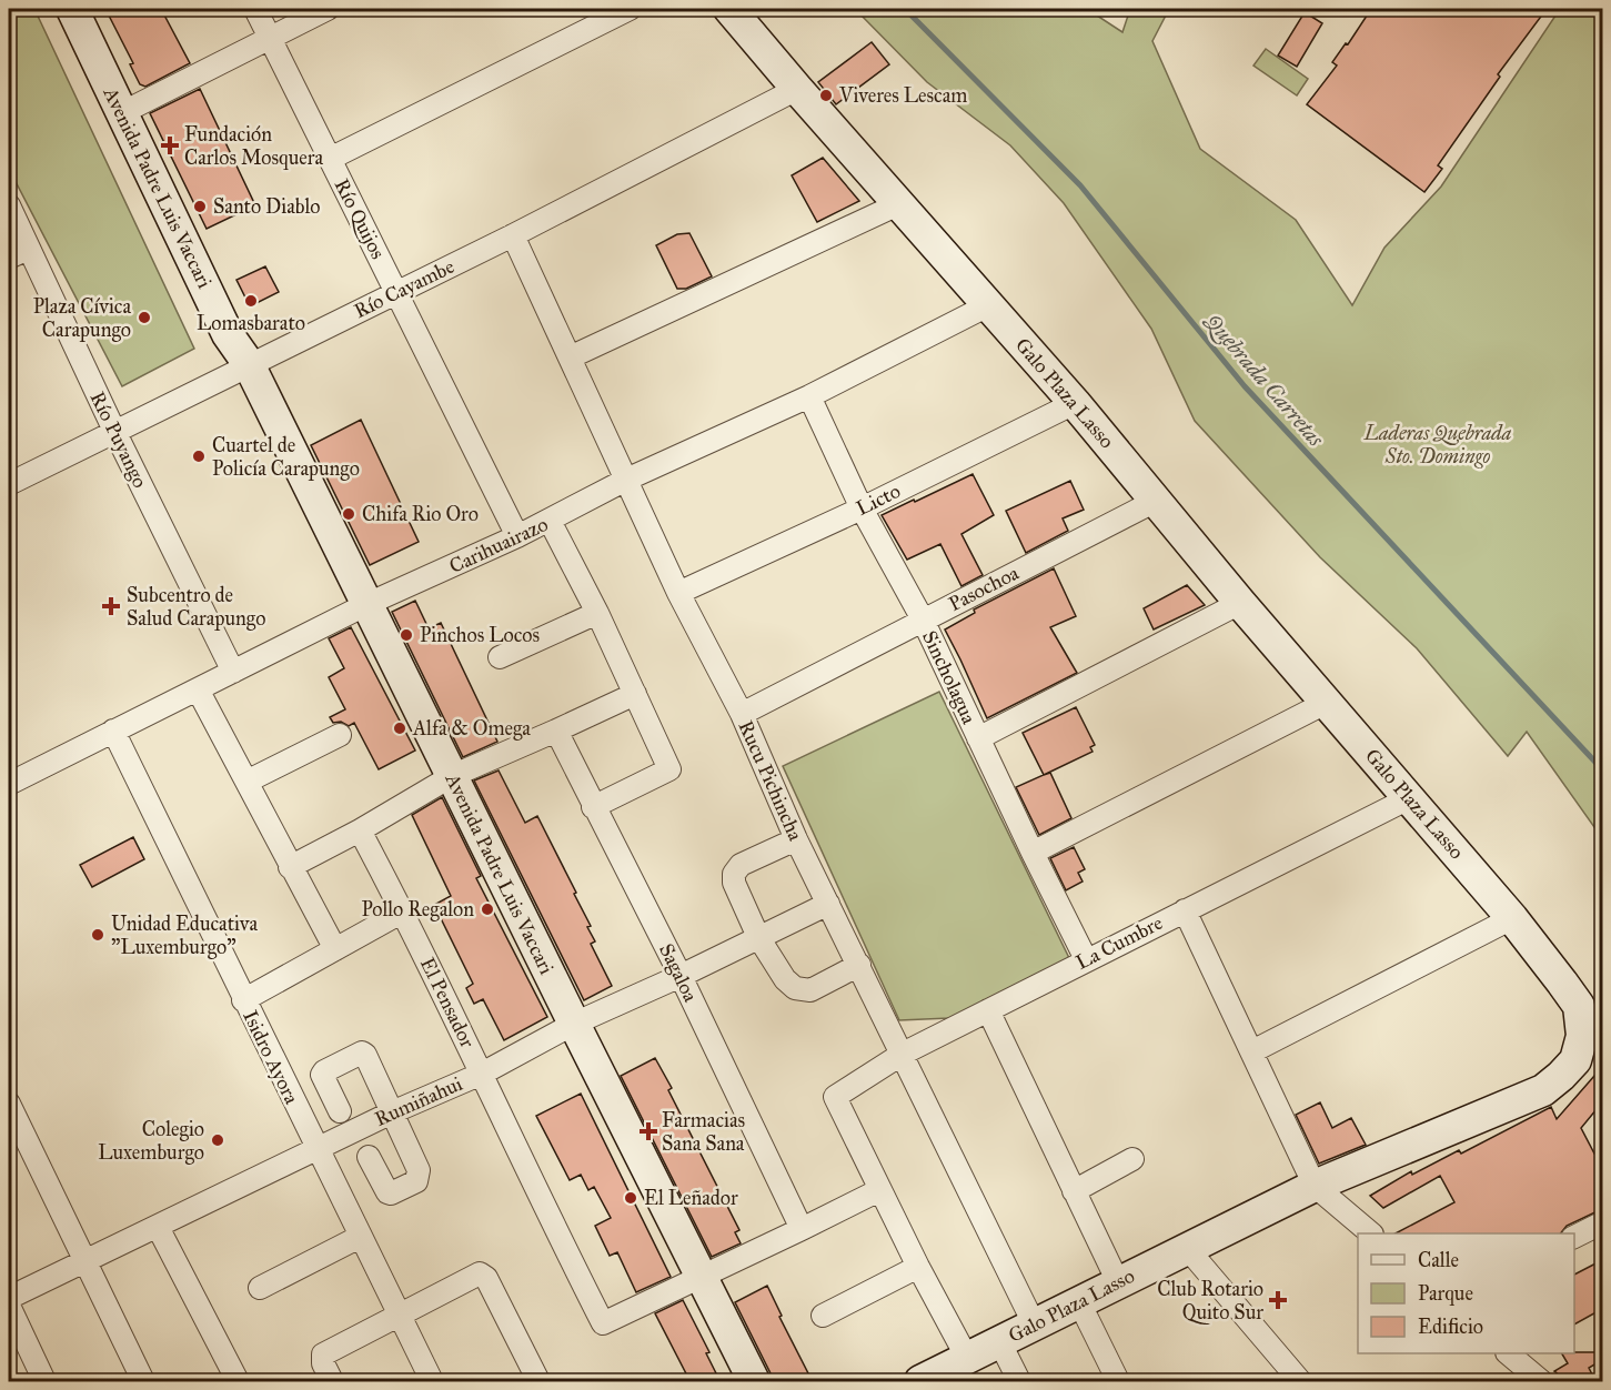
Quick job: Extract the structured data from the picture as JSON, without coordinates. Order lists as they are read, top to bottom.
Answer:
{
  "streets": {
    "street": [
      "Avenida Padre Luis Vaccari",
      "Río Quijos",
      "Río Cayambe",
      "Galo Plaza Lasso",
      "Río Puyango",
      "Licto",
      "Carihuairazo",
      "Pasochoa",
      "Sincholagua",
      "Rucu Pichincha",
      "La Cumbre",
      "Sagaloa",
      "El Pensador",
      "Isidro Ayora",
      "Rumiñahui"
    ]
  },
  "crossings": [
    ["Avenida Padre Luis Vaccari", "Río Cayambe"],
    ["Avenida Padre Luis Vaccari", "Carihuairazo"],
    ["Avenida Padre Luis Vaccari", "El Pensador"],
    ["Avenida Padre Luis Vaccari", "Rumiñahui"],
    ["Río Quijos", "Río Cayambe"],
    ["Río Quijos", "Carihuairazo"],
    ["Río Cayambe", "Galo Plaza Lasso"],
    ["Río Cayambe", "Río Puyango"],
    ["Río Cayambe", "Rucu Pichincha"],
    ["Galo Plaza Lasso", "Licto"],
    ["Galo Plaza Lasso", "Carihuairazo"],
    ["Galo Plaza Lasso", "Pasochoa"],
    ["Galo Plaza Lasso", "Rucu Pichincha"],
    ["Galo Plaza Lasso", "La Cumbre"],
    ["Río Puyango", "Carihuairazo"],
    ["Licto", "Sincholagua"],
    ["Licto", "Rucu Pichincha"],
    ["Carihuairazo", "Sincholagua"],
    ["Carihuairazo", "Rucu Pichincha"],
    ["Carihuairazo", "Isidro Ayora"],
    ["Pasochoa", "Sincholagua"],
    ["Pasochoa", "Rucu Pichincha"],
    ["Sincholagua", "La Cumbre"],
    ["Rucu Pichincha", "La Cumbre"],
    ["Rucu Pichincha", "Rumiñahui"],
    ["Sagaloa", "Rumiñahui"],
    ["El Pensador", "Rumiñahui"],
    ["Isidro Ayora", "Rumiñahui"]
  ],
  "water": ["Quebrada Carretas"],
  "parks": ["Laderas Quebrada Sto. Domingo"],
  "places": {
    "other": [
      "Viveres Lescam",
      "Santo Diablo",
      "Lomasbarato",
      "Plaza Cívica Carapungo",
      "Cuartel de Policía Carapungo",
      "Chifa Rio Oro",
      "Pinchos Locos",
      "Alfa & Omega",
      "Pollo Regalon",
      "Unidad Educativa \"Luxemburgo\"",
      "Colegio Luxemburgo",
      "El Leñador"
    ],
    "health": [
      "Fundación Carlos Mosquera",
      "Subcentro de Salud Carapungo",
      "Farmacias Sana Sana",
      "Club Rotario Quito Sur"
    ]
  },
  "legend": ["Calle", "Parque", "Edificio"]
}
